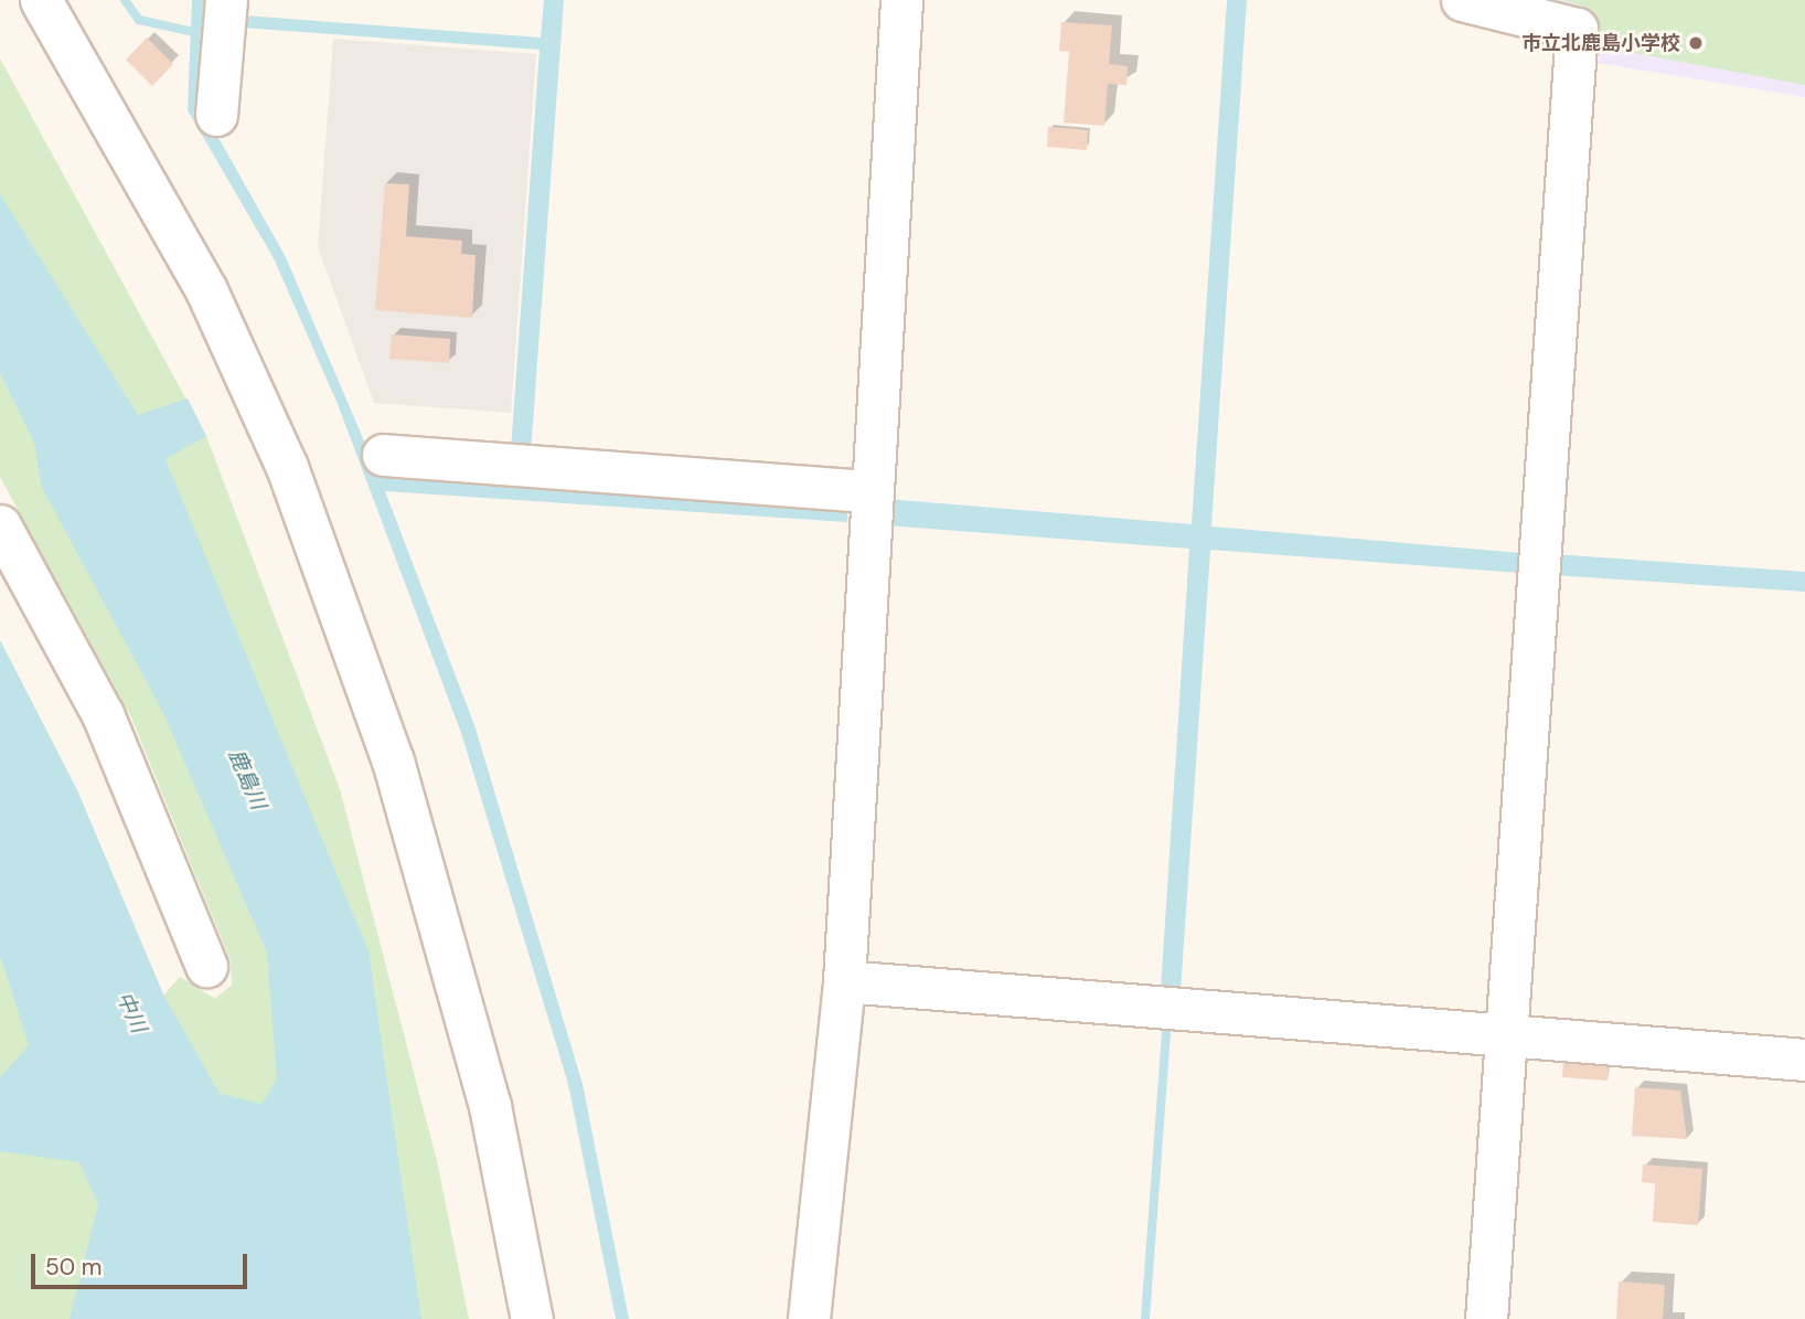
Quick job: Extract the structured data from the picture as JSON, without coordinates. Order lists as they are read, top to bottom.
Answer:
{
  "water": ["鹿島川", "中川"],
  "places": ["市立北鹿島小学校"],
  "scale_bar": "50 m"
}
